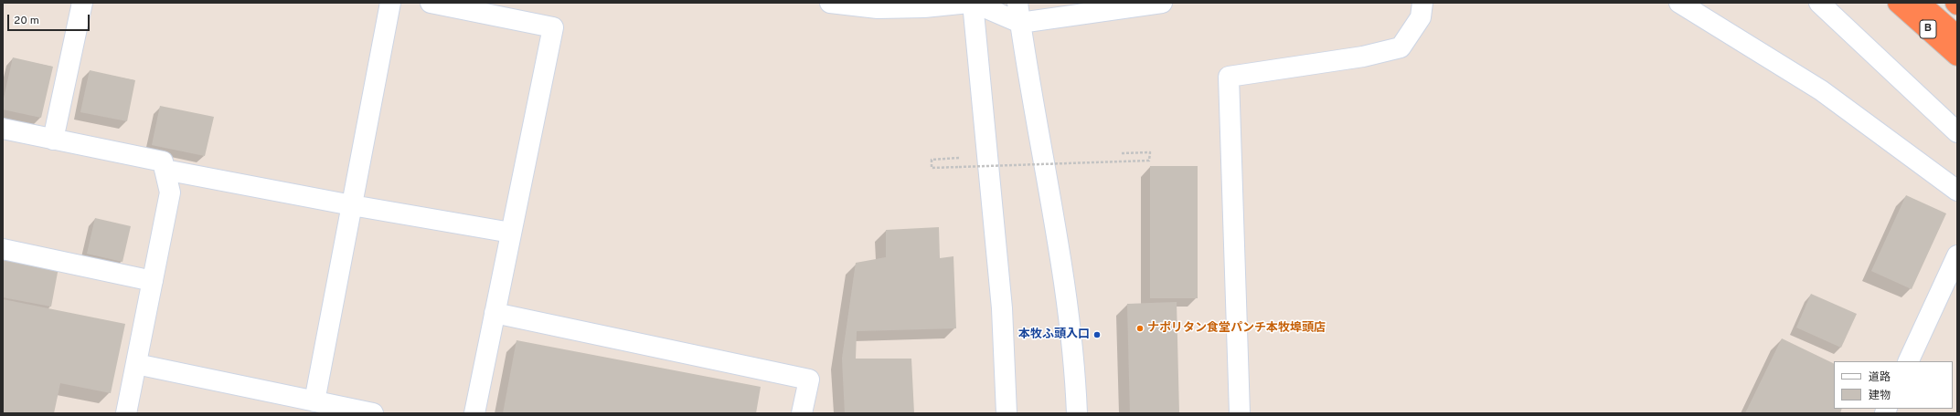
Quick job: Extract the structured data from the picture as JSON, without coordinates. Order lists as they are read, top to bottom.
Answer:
{
  "streets": {
    "highway": ["B"]
  },
  "places": ["ナポリタン食堂パンチ本牧埠頭店", "本牧ふ頭入口"],
  "legend": ["道路", "建物"],
  "scale_bar": "20 m"
}
